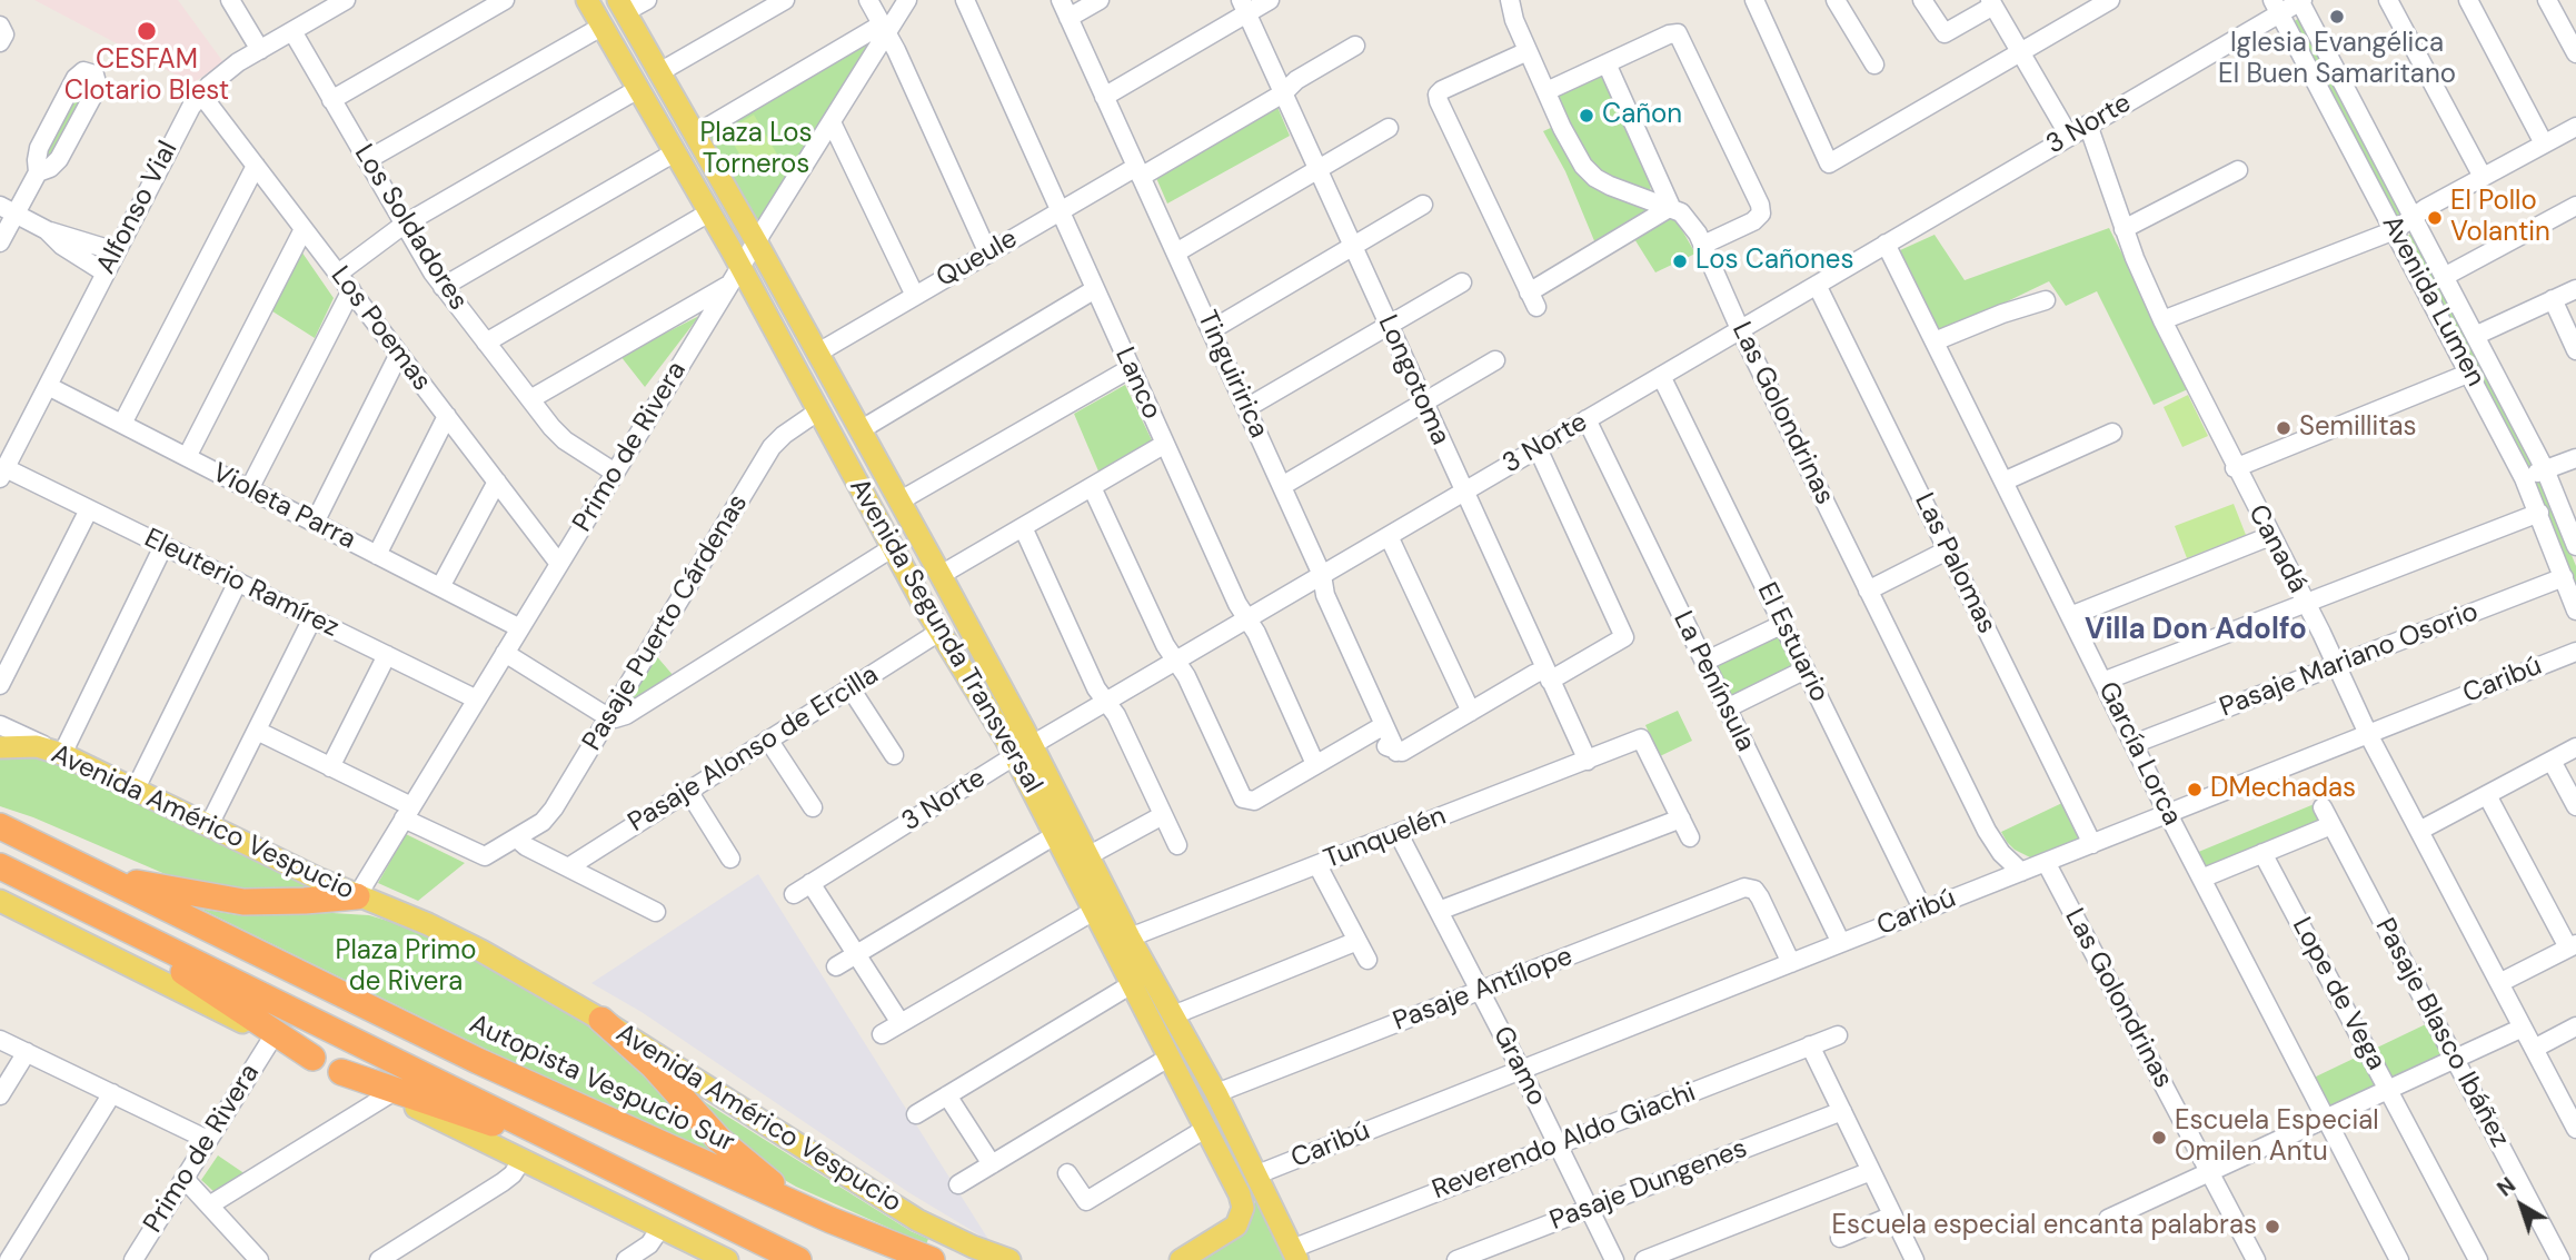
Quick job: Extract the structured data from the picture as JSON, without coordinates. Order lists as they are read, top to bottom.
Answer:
{
  "streets": {
    "highway": ["Autopista Vespucio Sur"],
    "main road": ["Avenida Segunda Transversal", "Avenida Américo Vespucio"],
    "street": [
      "3 Norte",
      "Alfonso Vial",
      "Los Soldadores",
      "Queule",
      "Avenida Lumen",
      "Los Poemas",
      "Tinguiririca",
      "Longotoma",
      "Lanco",
      "Las Golondrinas",
      "Primo de Rivera",
      "Violeta Parra",
      "Canadá",
      "Las Palomas",
      "Eleuterio Ramírez",
      "Pasaje Puerto Cárdenas",
      "El Estuario",
      "Pasaje Mariano Osorio",
      "Caribú",
      "La Península",
      "Pasaje Alonso de Ercilla",
      "García Lorca",
      "Tunquelén",
      "Pasaje Antílope",
      "Lope de Vega",
      "Pasaje Blasco Ibáñez",
      "Gramo",
      "Reverendo Aldo Giachi",
      "Pasaje Dungenes"
    ]
  },
  "crossings": [
    ["3 Norte", "Avenida Lumen"],
    ["3 Norte", "Tinguiririca"],
    ["3 Norte", "Longotoma"],
    ["3 Norte", "Lanco"],
    ["3 Norte", "Las Golondrinas"],
    ["3 Norte", "Canadá"],
    ["3 Norte", "Las Palomas"],
    ["3 Norte", "Avenida Segunda Transversal"],
    ["3 Norte", "El Estuario"],
    ["3 Norte", "La Península"],
    ["3 Norte", "García Lorca"],
    ["Alfonso Vial", "Los Soldadores"],
    ["Alfonso Vial", "Los Poemas"],
    ["Alfonso Vial", "Violeta Parra"],
    ["Alfonso Vial", "Eleuterio Ramírez"],
    ["Los Soldadores", "Primo de Rivera"],
    ["Queule", "Tinguiririca"],
    ["Queule", "Longotoma"],
    ["Queule", "Lanco"],
    ["Queule", "Avenida Segunda Transversal"],
    ["Avenida Lumen", "Pasaje Mariano Osorio"],
    ["Los Poemas", "Primo de Rivera"],
    ["Longotoma", "Tunquelén"],
    ["Las Golondrinas", "Caribú"],
    ["Primo de Rivera", "Violeta Parra"],
    ["Primo de Rivera", "Eleuterio Ramírez"],
    ["Primo de Rivera", "Pasaje Puerto Cárdenas"],
    ["Primo de Rivera", "Avenida Segunda Transversal"],
    ["Primo de Rivera", "Avenida Américo Vespucio"],
    ["Canadá", "Pasaje Mariano Osorio"],
    ["Canadá", "Caribú"],
    ["Las Palomas", "Caribú"],
    ["Pasaje Puerto Cárdenas", "Avenida Segunda Transversal"],
    ["Avenida Segunda Transversal", "Caribú"],
    ["Avenida Segunda Transversal", "Pasaje Alonso de Ercilla"],
    ["Avenida Segunda Transversal", "Tunquelén"],
    ["Avenida Segunda Transversal", "Pasaje Antílope"],
    ["Avenida Segunda Transversal", "Reverendo Aldo Giachi"],
    ["El Estuario", "Caribú"],
    ["Pasaje Mariano Osorio", "García Lorca"],
    ["Caribú", "La Península"],
    ["Caribú", "García Lorca"],
    ["Caribú", "Pasaje Antílope"],
    ["Caribú", "Gramo"],
    ["Tunquelén", "Gramo"],
    ["Pasaje Antílope", "Gramo"],
    ["Gramo", "Reverendo Aldo Giachi"],
    ["Gramo", "Pasaje Dungenes"]
  ],
  "districts": ["Villa Don Adolfo"],
  "parks": ["Plaza Los Torneros", "Plaza Primo de Rivera"],
  "places": [
    "Iglesia Evangélica El Buen Samaritano",
    "CESFAM Clotario Blest",
    "Cañon",
    "El Pollo Volantin",
    "Los Cañones",
    "Semillitas",
    "DMechadas",
    "Escuela Especial Omilen Antu",
    "Escuela especial encanta palabras"
  ],
  "north": "top left"
}
